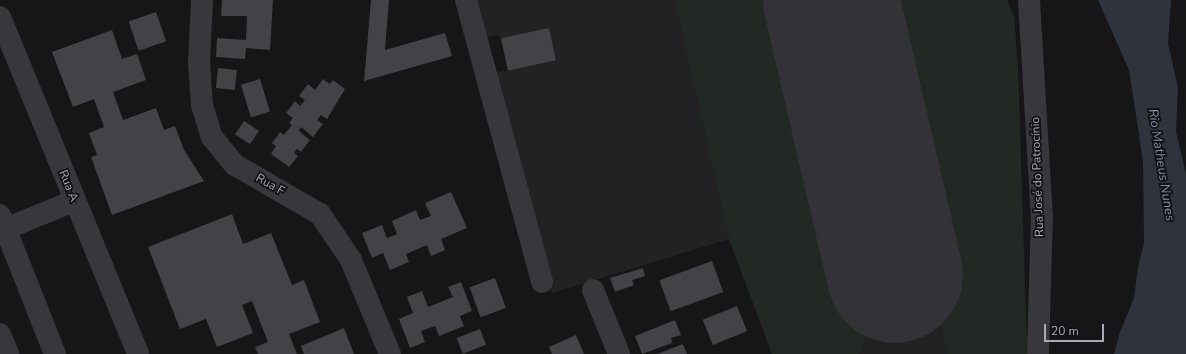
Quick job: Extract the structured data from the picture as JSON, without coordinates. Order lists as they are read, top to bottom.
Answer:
{
  "streets": {
    "street": ["Rua José do Patrocínio", "Rua F", "Rua A"]
  },
  "water": ["Rio Matheus Nunes"],
  "scale_bar": "20 m"
}
